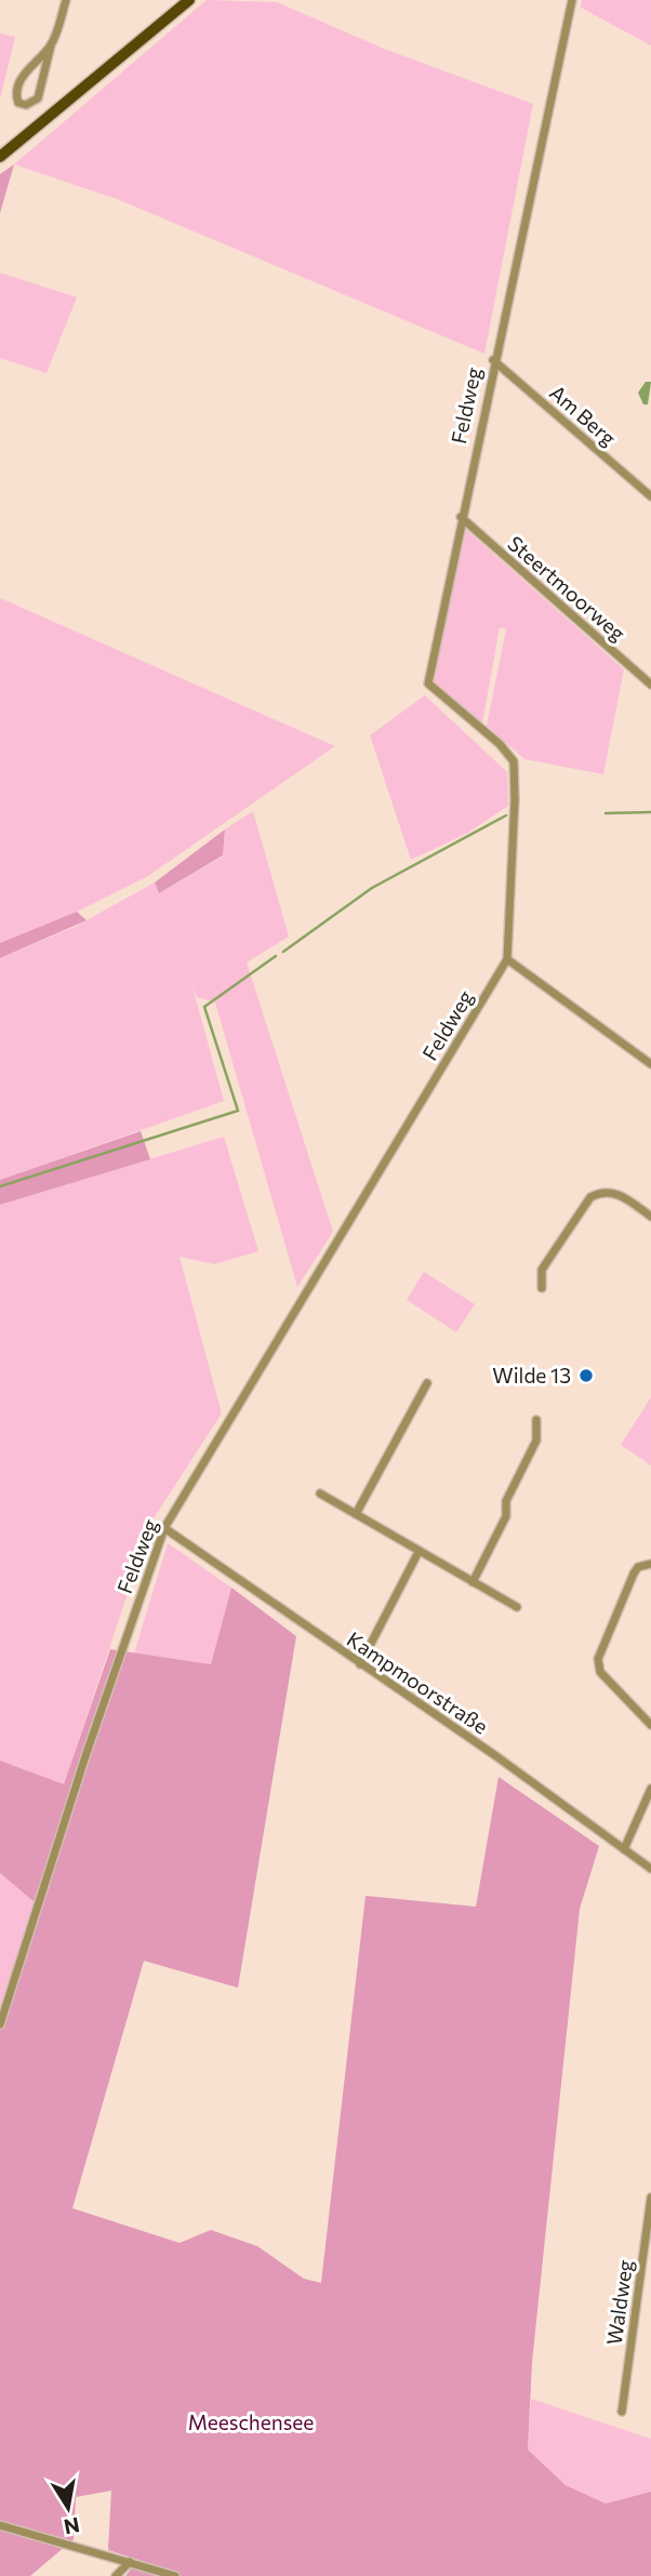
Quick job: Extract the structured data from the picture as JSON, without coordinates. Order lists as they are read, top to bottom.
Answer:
{
  "streets": {
    "street": [
      "Feldweg",
      "Am Berg",
      "Steertmoorweg",
      "Kampmoorstraße",
      "Waldweg"
    ]
  },
  "crossings": [
    ["Feldweg", "Am Berg"],
    ["Feldweg", "Steertmoorweg"],
    ["Feldweg", "Kampmoorstraße"]
  ],
  "parks": ["Meeschensee"],
  "places": ["Wilde 13"],
  "north": "bottom"
}
